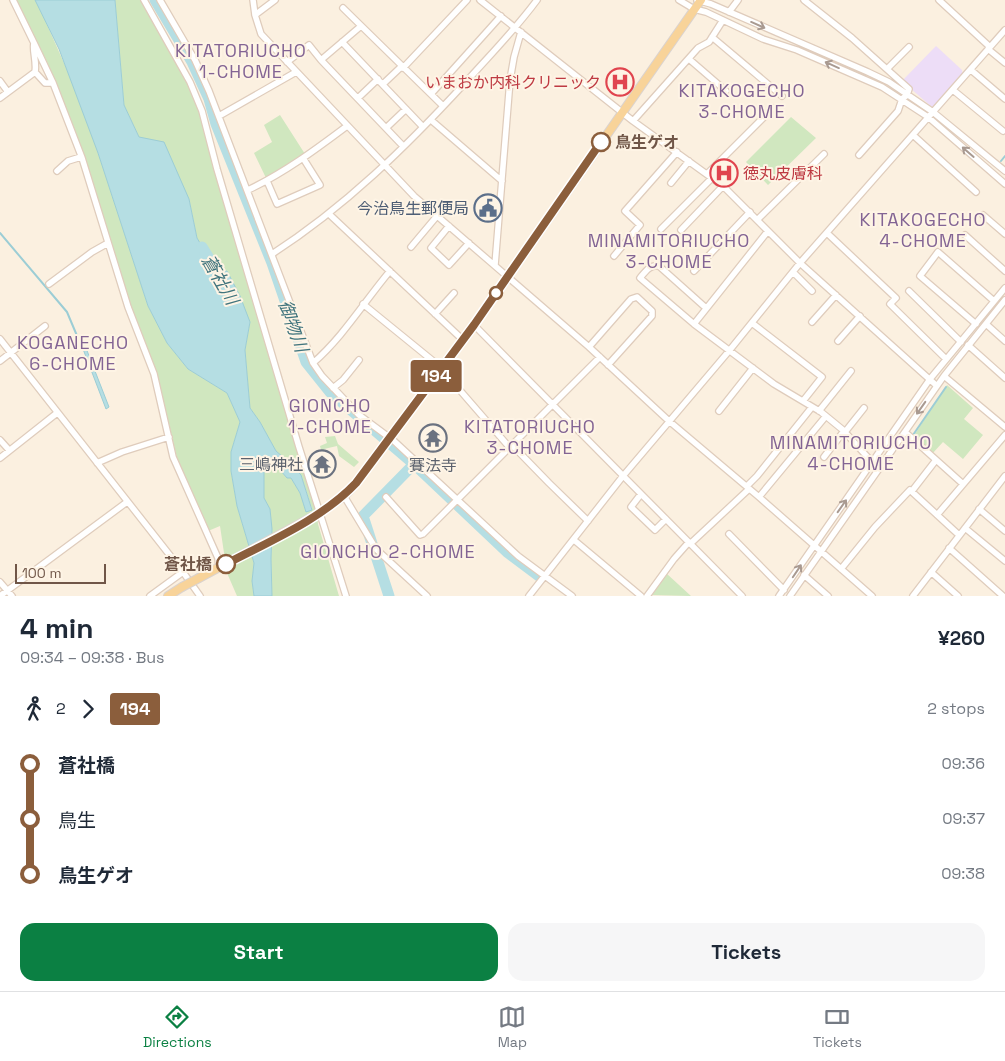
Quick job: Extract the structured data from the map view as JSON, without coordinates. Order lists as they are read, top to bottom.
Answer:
{
  "districts": [
    "KITATORIUCHO 1-CHOME",
    "KITAKOGECHO 3-CHOME",
    "KITAKOGECHO 4-CHOME",
    "MINAMITORIUCHO 3-CHOME",
    "KOGANECHO 6-CHOME",
    "GIONCHO 1-CHOME",
    "KITATORIUCHO 3-CHOME",
    "MINAMITORIUCHO 4-CHOME",
    "GIONCHO 2-CHOME"
  ],
  "water": ["蒼社川", "御物川"],
  "places": {
    "hospital": ["いまおか内科クリニック", "徳丸皮膚科"],
    "other": ["鳥生ゲオ", "蒼社橋"],
    "public building": ["今治鳥生郵便局"],
    "temple": ["賽法寺", "三嶋神社"]
  },
  "lines": ["bus line 194"],
  "scale_bar": "100 m",
  "page": {
    "on_map": "194",
    "scale": "100 m",
    "heading": ["4 min", "09:34 – 09:38 · Bus", "¥260"],
    "legs": ["2", "194", "2 stops"],
    "list": [
      {
        "name": "蒼社橋",
        "value": "09:36"
      },
      {
        "name": "鳥生",
        "value": "09:37"
      },
      {
        "name": "鳥生ゲオ",
        "value": "09:38"
      }
    ],
    "buttons": ["Start", "Tickets"],
    "tabs": ["Directions", "Map", "Tickets"]
  }
}
